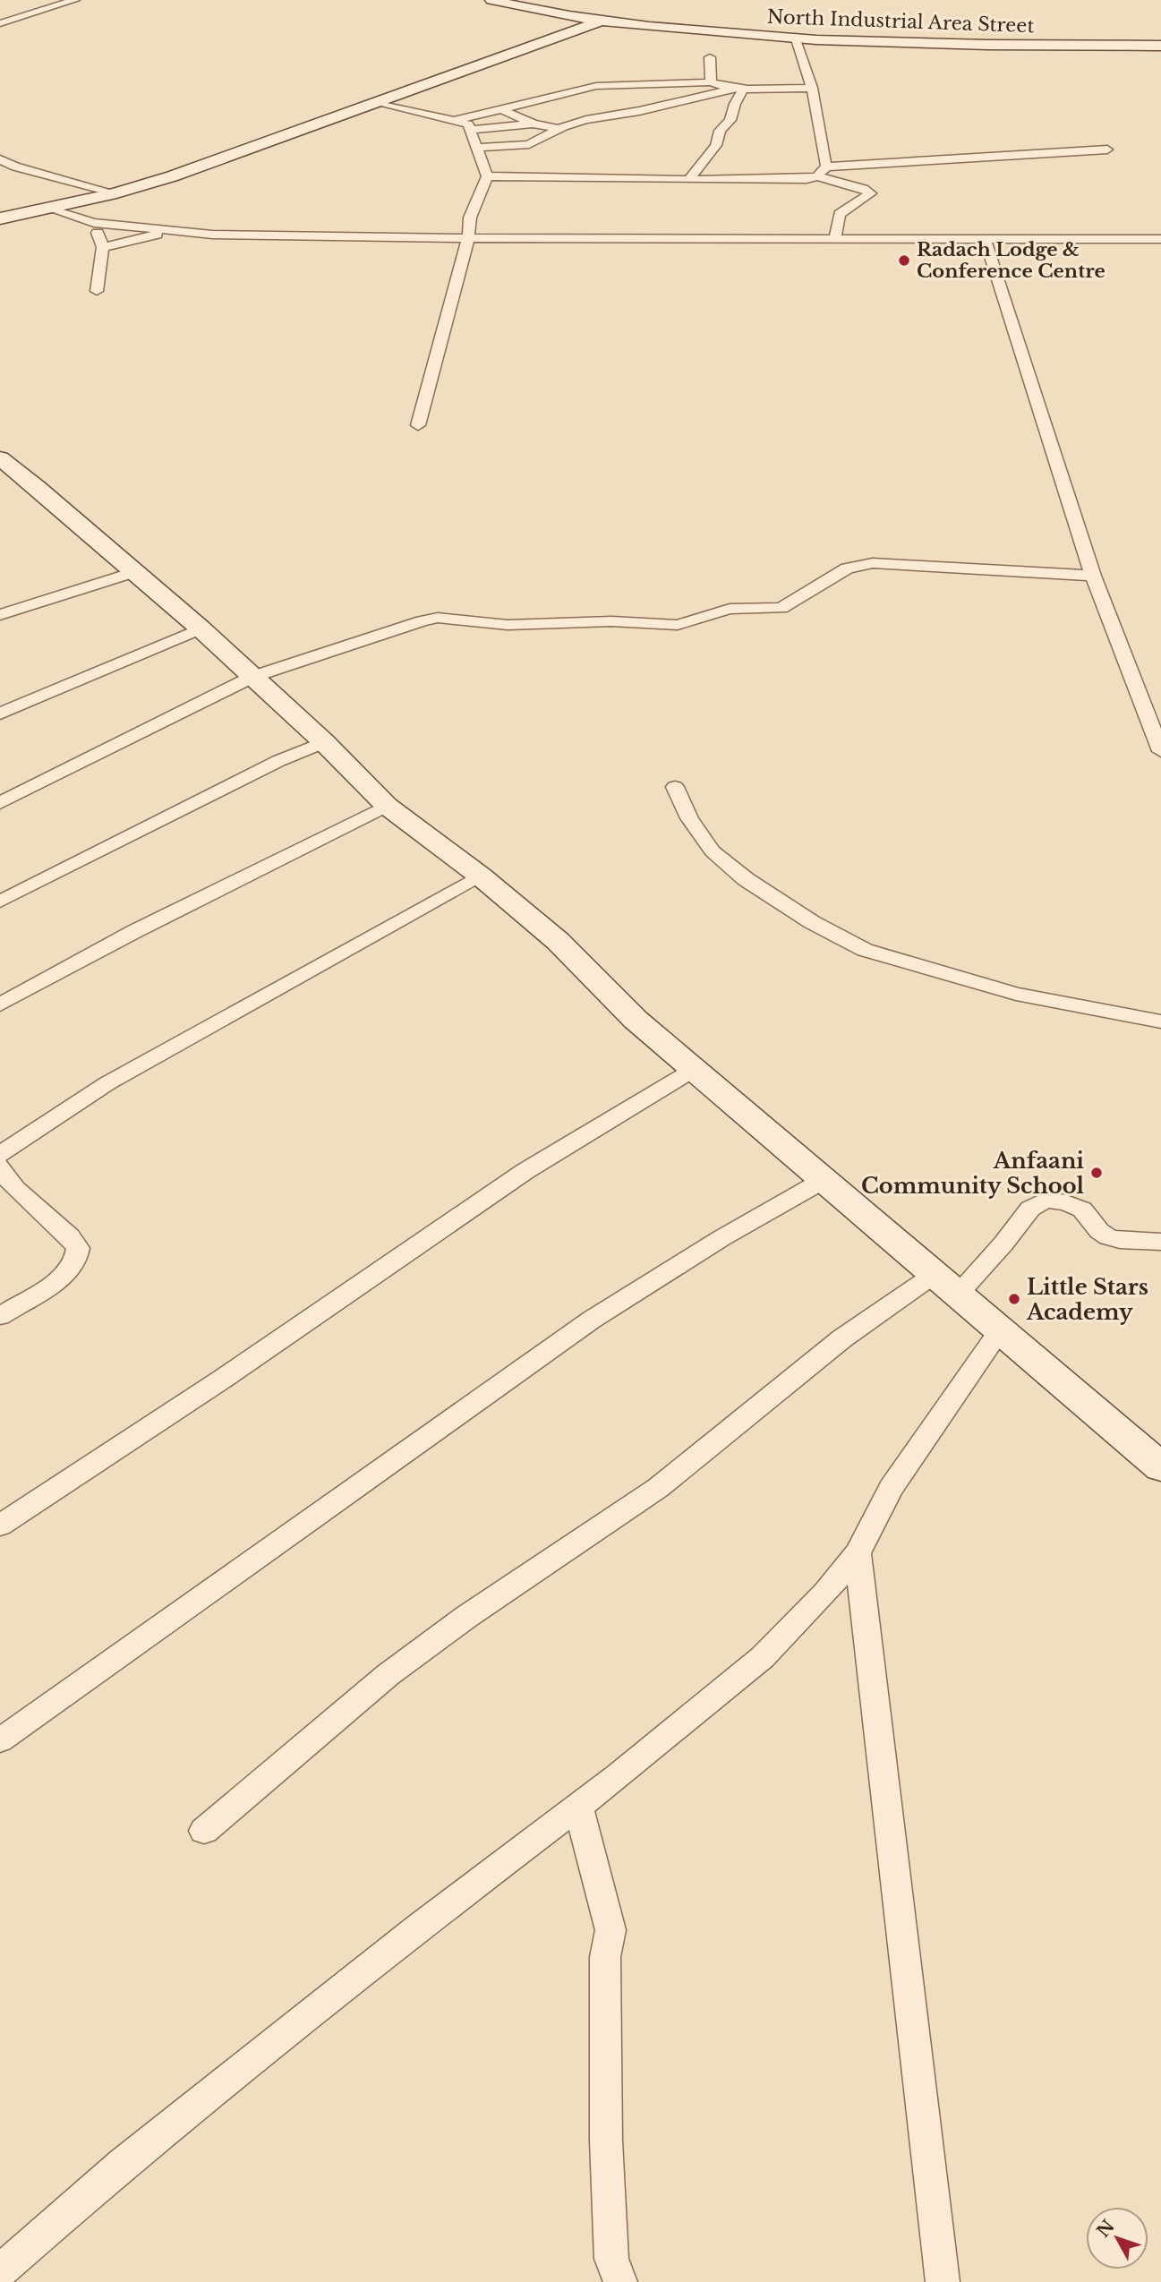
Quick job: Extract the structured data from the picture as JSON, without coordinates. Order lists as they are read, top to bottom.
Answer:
{
  "streets": {
    "street": ["North Industrial Area Street"]
  },
  "places": ["Radach Lodge & Conference Centre", "Anfaani Community School", "Little Stars Academy"],
  "north": "top left"
}
